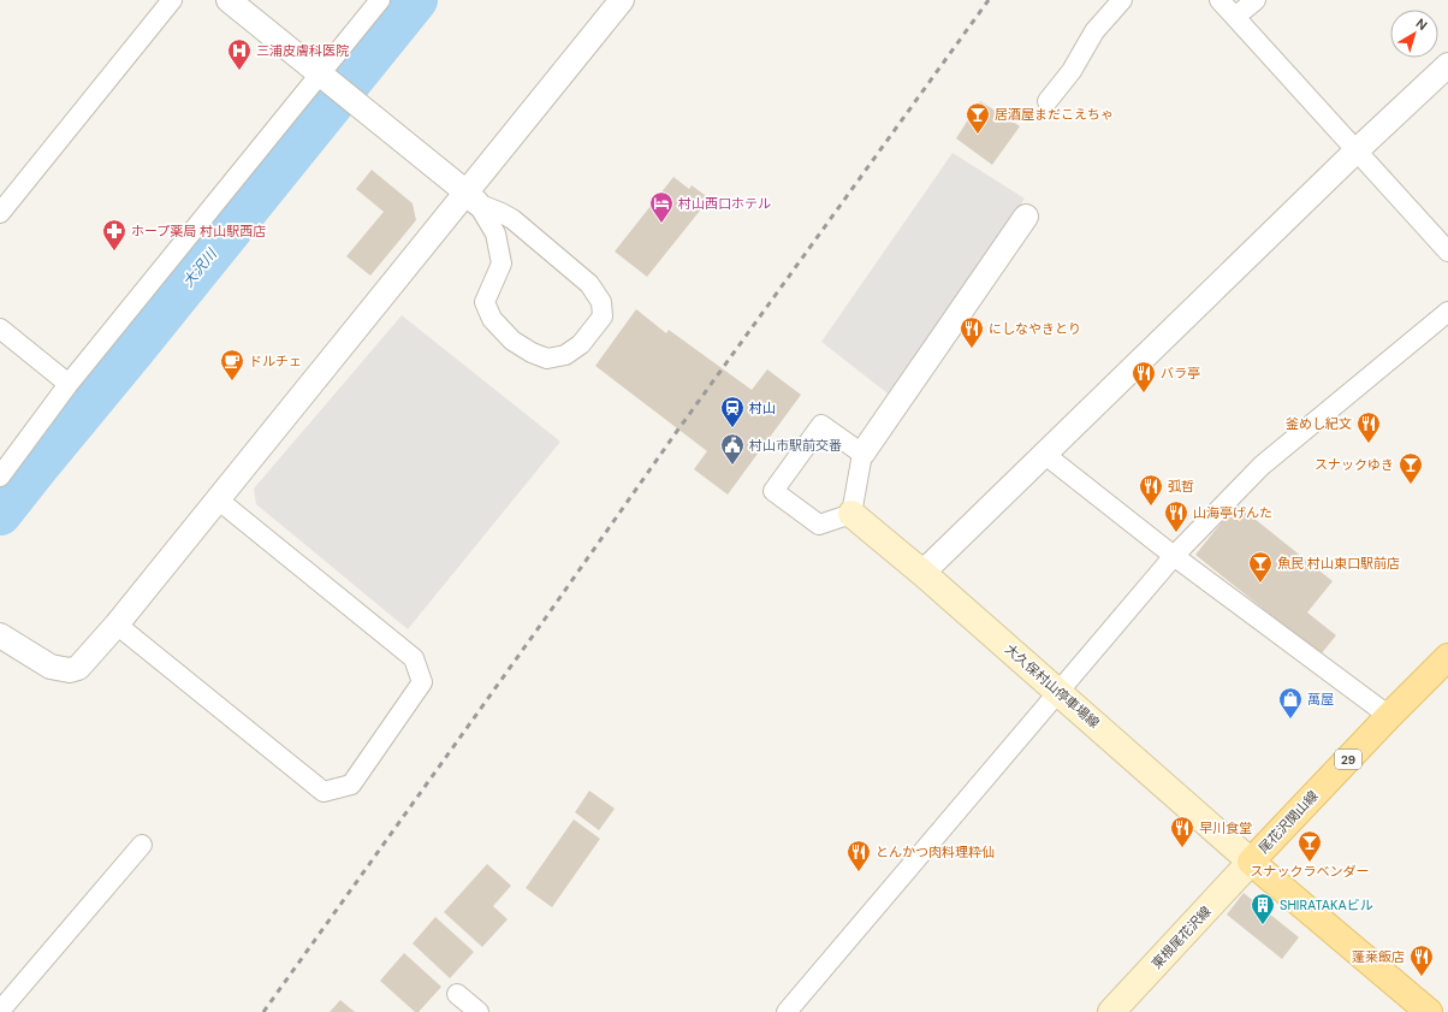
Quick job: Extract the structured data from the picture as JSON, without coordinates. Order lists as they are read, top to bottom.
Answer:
{
  "streets": {
    "main road": [
      "大久保村山停車場線",
      "29",
      "尾花沢関山線",
      "東根尾花沢線"
    ]
  },
  "crossings": [
    ["大久保村山停車場線", "尾花沢関山線"],
    ["大久保村山停車場線", "東根尾花沢線"],
    ["尾花沢関山線", "東根尾花沢線"]
  ],
  "water": ["大沢川"],
  "places": {
    "hospital": ["三浦皮膚科医院"],
    "bar": [
      "居酒屋まだこえちゃ",
      "スナックゆき",
      "魚民 村山東口駅前店",
      "スナックラベンダー"
    ],
    "hotel": ["村山西口ホテル"],
    "pharmacy": ["ホープ薬局 村山駅西店"],
    "restaurant": [
      "にしなやきとり",
      "バラ亭",
      "釜めし紀文",
      "弧哲",
      "山海亭げんた",
      "早川食堂",
      "とんかつ肉料理粋仙",
      "蓬莱飯店"
    ],
    "cafe": ["ドルチェ"],
    "station": ["村山"],
    "public building": ["村山市駅前交番"],
    "shop": ["萬屋"],
    "building": ["SHIRATAKAビル"]
  },
  "north": "top right"
}
